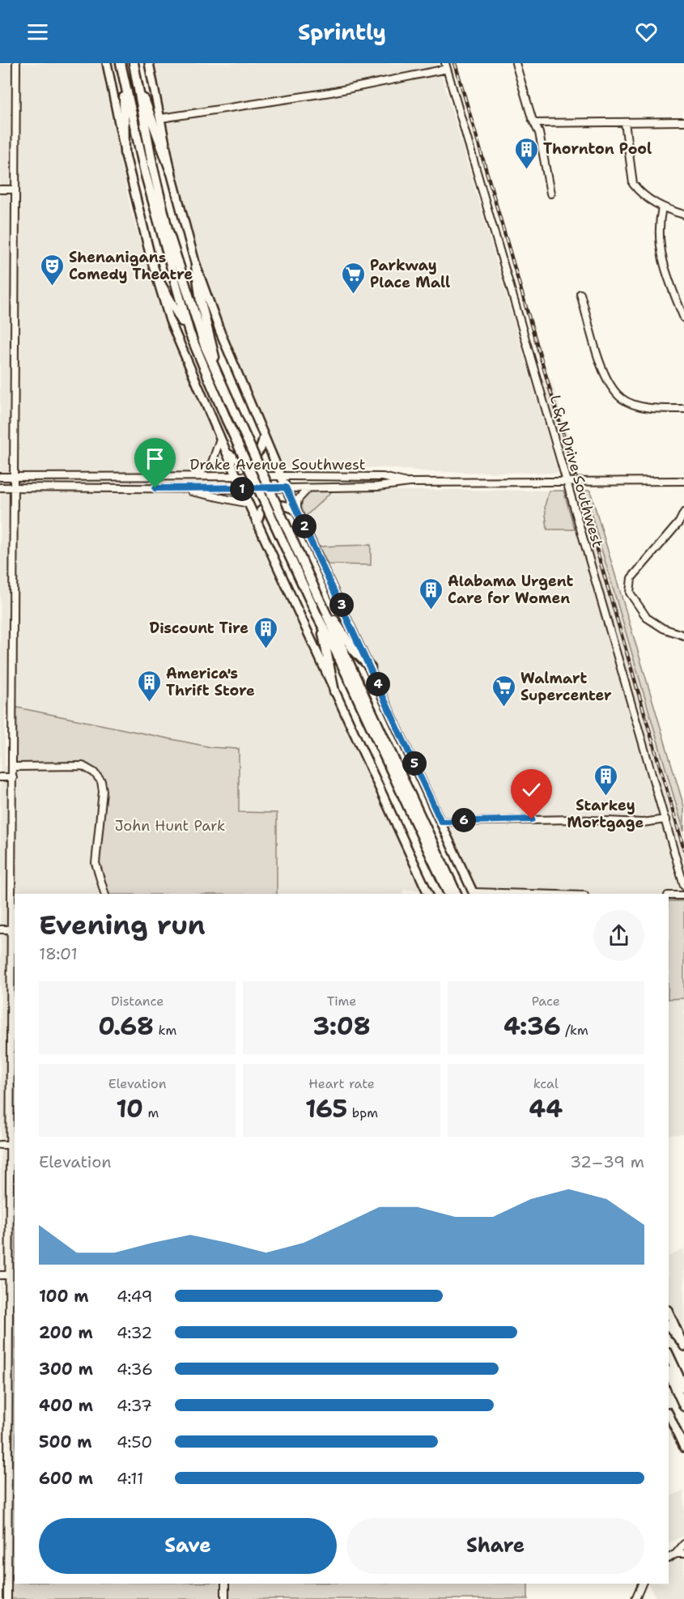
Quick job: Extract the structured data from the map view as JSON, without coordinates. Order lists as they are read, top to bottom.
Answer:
{
  "streets": {
    "street": ["Drake Avenue Southwest", "L & N Drive Southwest"]
  },
  "crossings": [
    ["Drake Avenue Southwest", "L & N Drive Southwest"]
  ],
  "parks": ["John Hunt Park"],
  "places": {
    "building": [
      "Thornton Pool",
      "Alabama Urgent Care for Women",
      "Discount Tire",
      "America's Thrift Store",
      "Starkey Mortgage"
    ],
    "theatre": ["Shenanigans Comedy Theatre"],
    "supermarket": ["Parkway Place Mall", "Walmart Supercenter"]
  },
  "page": {
    "header": "Sprintly",
    "pins": [
      "1",
      "2",
      "3",
      "4",
      "5",
      "6"
    ],
    "heading": ["Evening run", "18:01"],
    "stats": [
      ["Distance", "0.68 km"],
      ["Time", "3:08"],
      ["Pace", "4:36 /km"],
      ["Elevation", "10 m"],
      ["Heart rate", "165 bpm"],
      ["kcal", "44"]
    ],
    "chart": ["Elevation", "32–39 m"],
    "list": [
      {
        "name": "100 m",
        "note": "4:49"
      },
      {
        "name": "200 m",
        "note": "4:32"
      },
      {
        "name": "300 m",
        "note": "4:36"
      },
      {
        "name": "400 m",
        "note": "4:37"
      },
      {
        "name": "500 m",
        "note": "4:50"
      },
      {
        "name": "600 m",
        "note": "4:11"
      }
    ],
    "buttons": ["Save", "Share"]
  }
}
